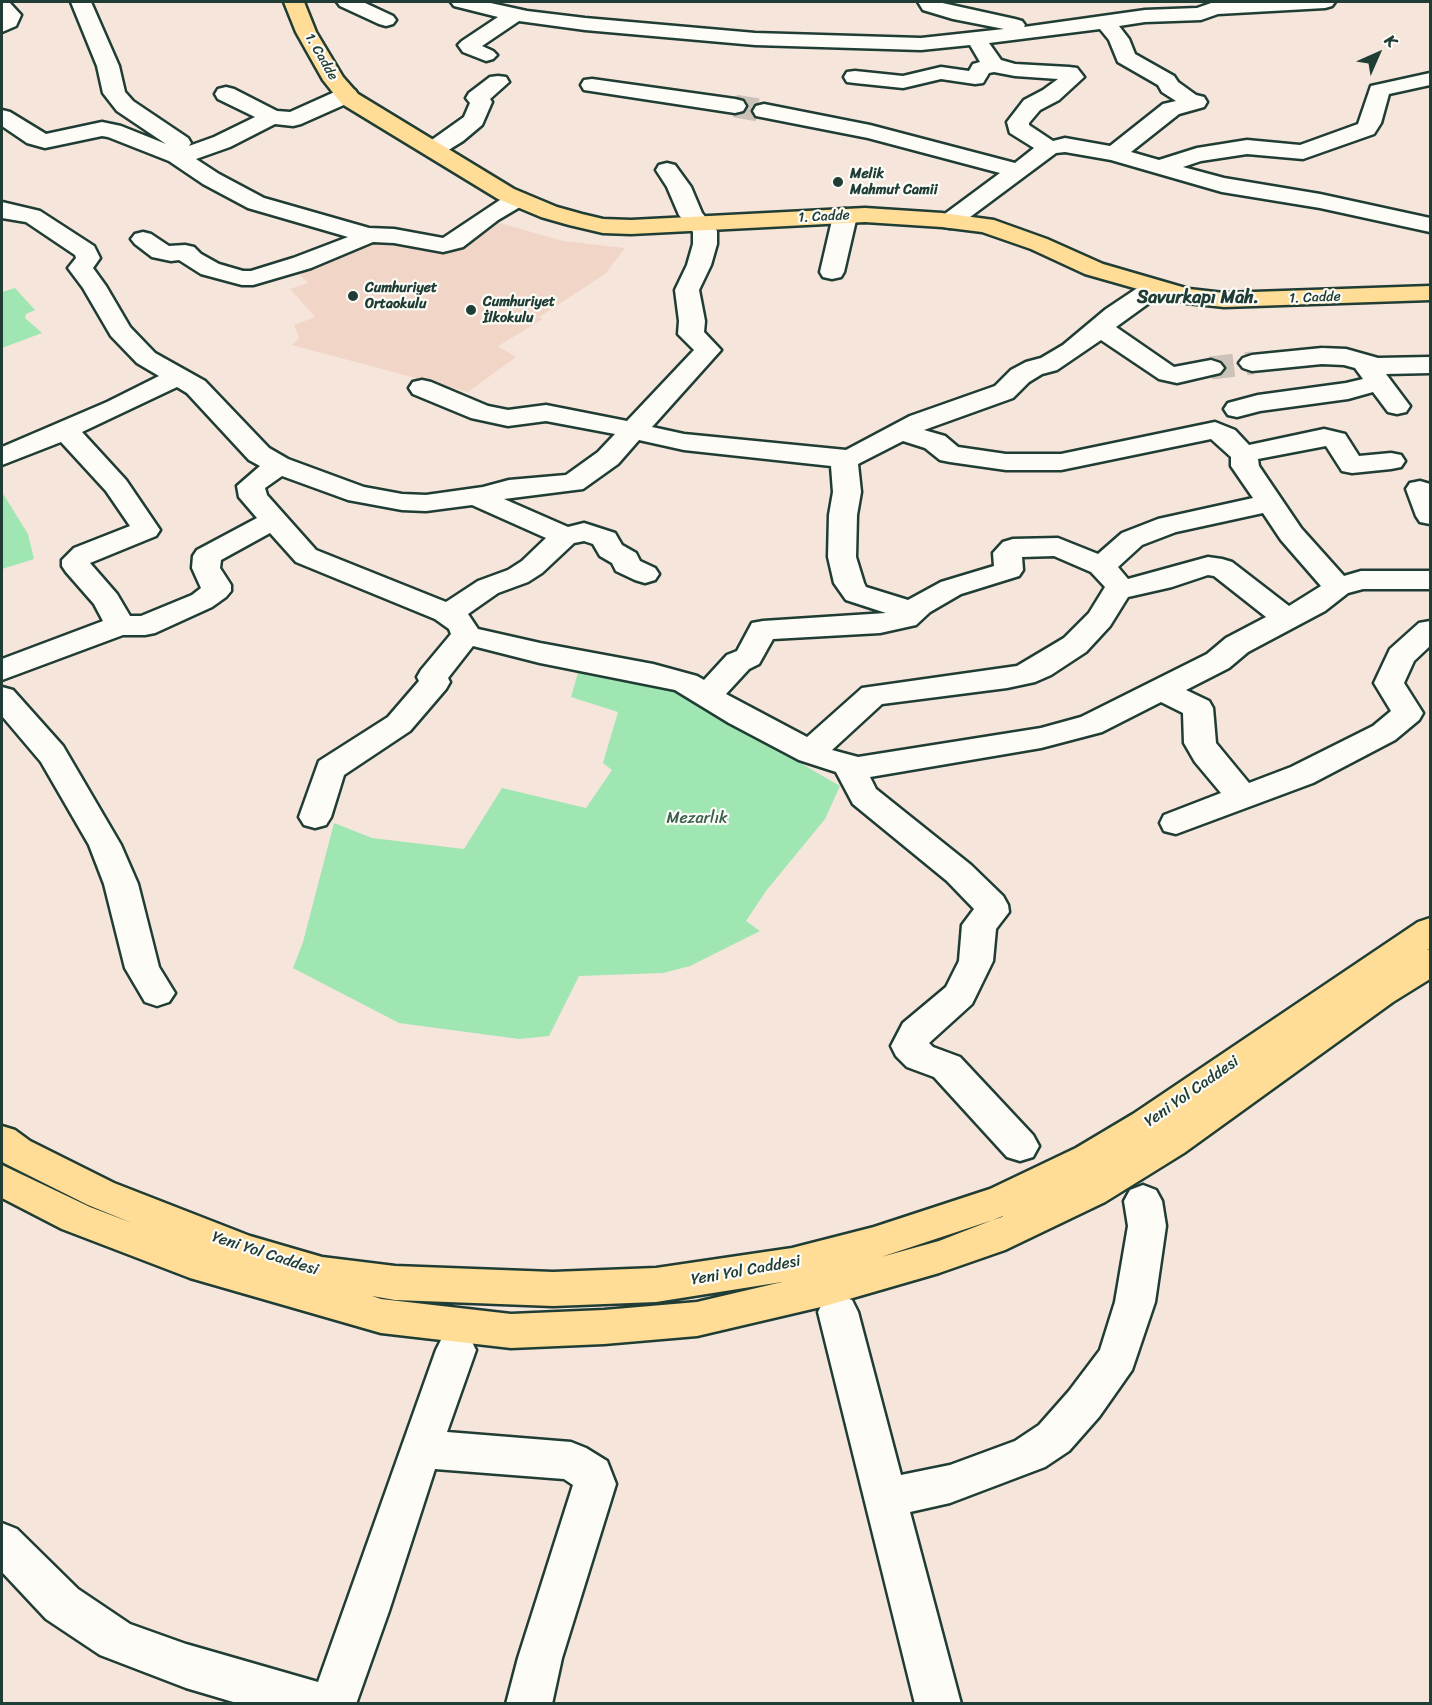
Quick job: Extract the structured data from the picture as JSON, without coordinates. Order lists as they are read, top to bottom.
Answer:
{
  "streets": {
    "main road": ["1. Cadde", "Yeni Yol Caddesi"]
  },
  "districts": ["Savurkapı Mah."],
  "parks": ["Mezarlık"],
  "places": ["Melik Mahmut Camii", "Cumhuriyet Ortaokulu", "Cumhuriyet İlkokulu"],
  "north": "top right"
}
